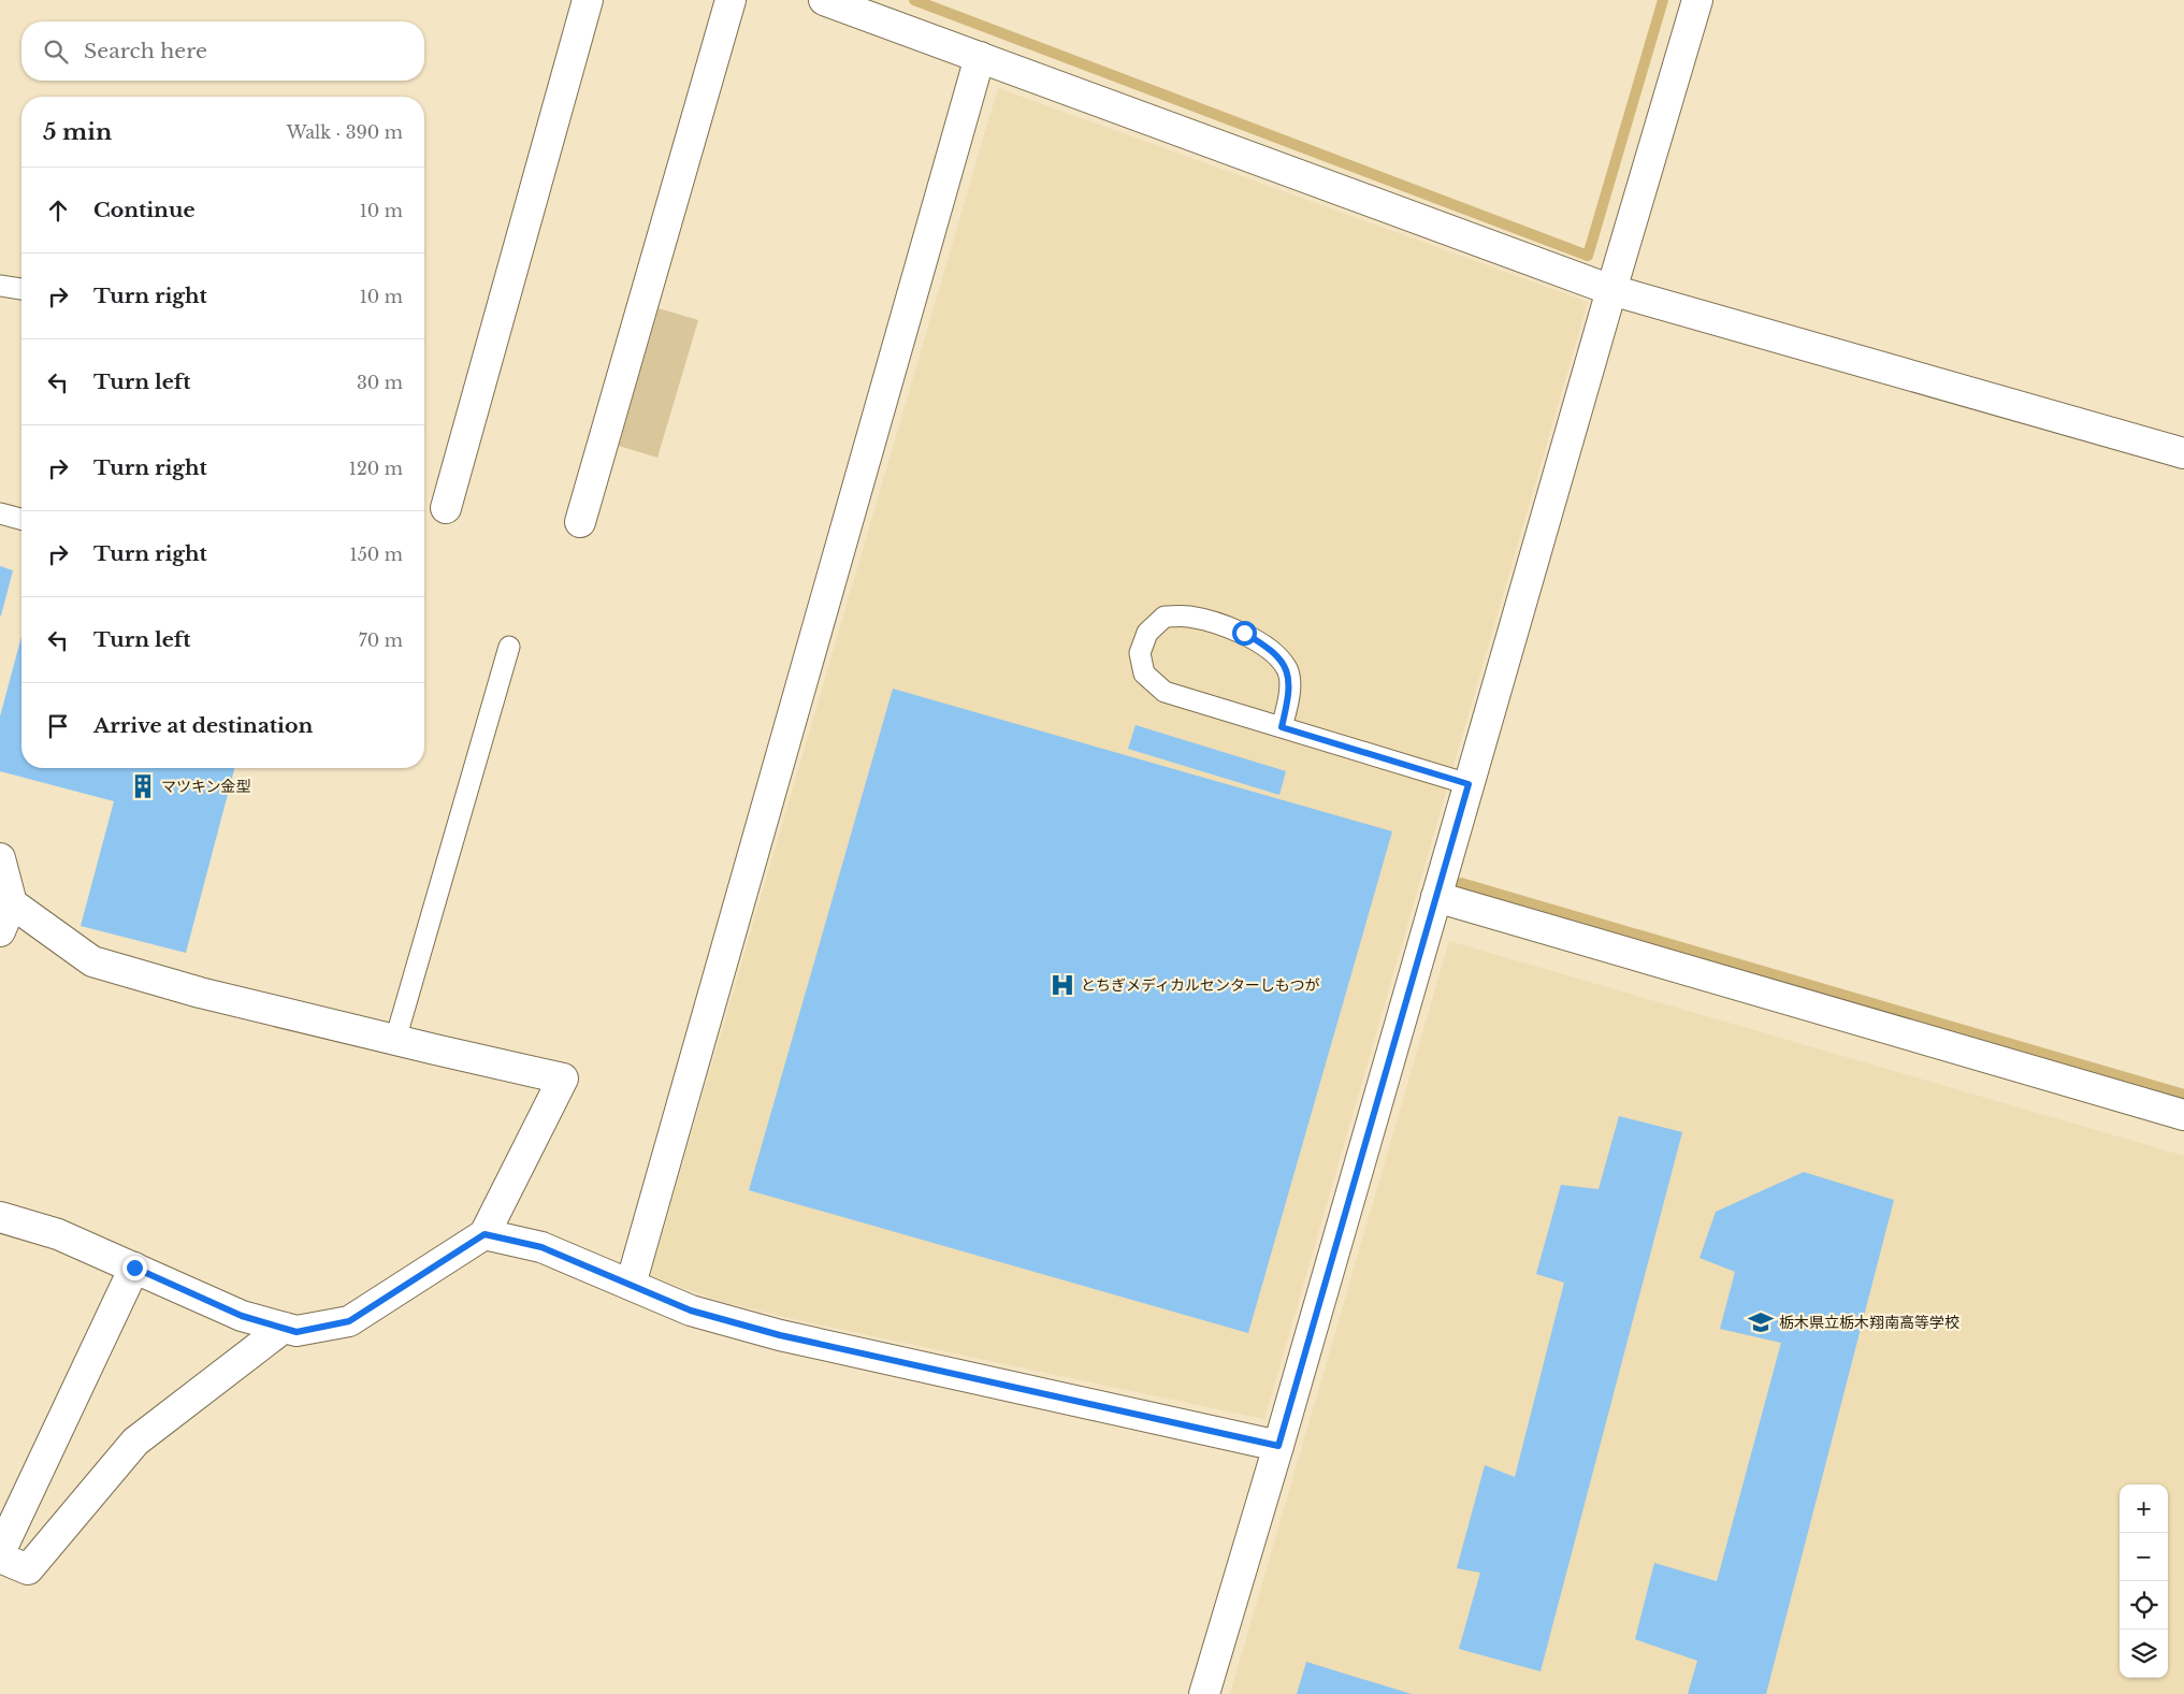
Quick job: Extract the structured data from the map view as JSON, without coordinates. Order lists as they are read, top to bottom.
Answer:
{
  "places": {
    "building": ["マツキン金型"],
    "hospital": ["とちぎメディカルセンターしもつが"],
    "school or university": ["栃木県立栃木翔南高等学校"]
  },
  "page": {
    "search": "Search here",
    "heading": ["5 min", "Walk · 390 m"],
    "list": [
      ["Continue", "10 m"],
      ["Turn right", "10 m"],
      ["Turn left", "30 m"],
      ["Turn right", "120 m"],
      ["Turn right", "150 m"],
      ["Turn left", "70 m"],
      "Arrive at destination"
    ],
    "map_buttons": ["+", "−"]
  }
}
